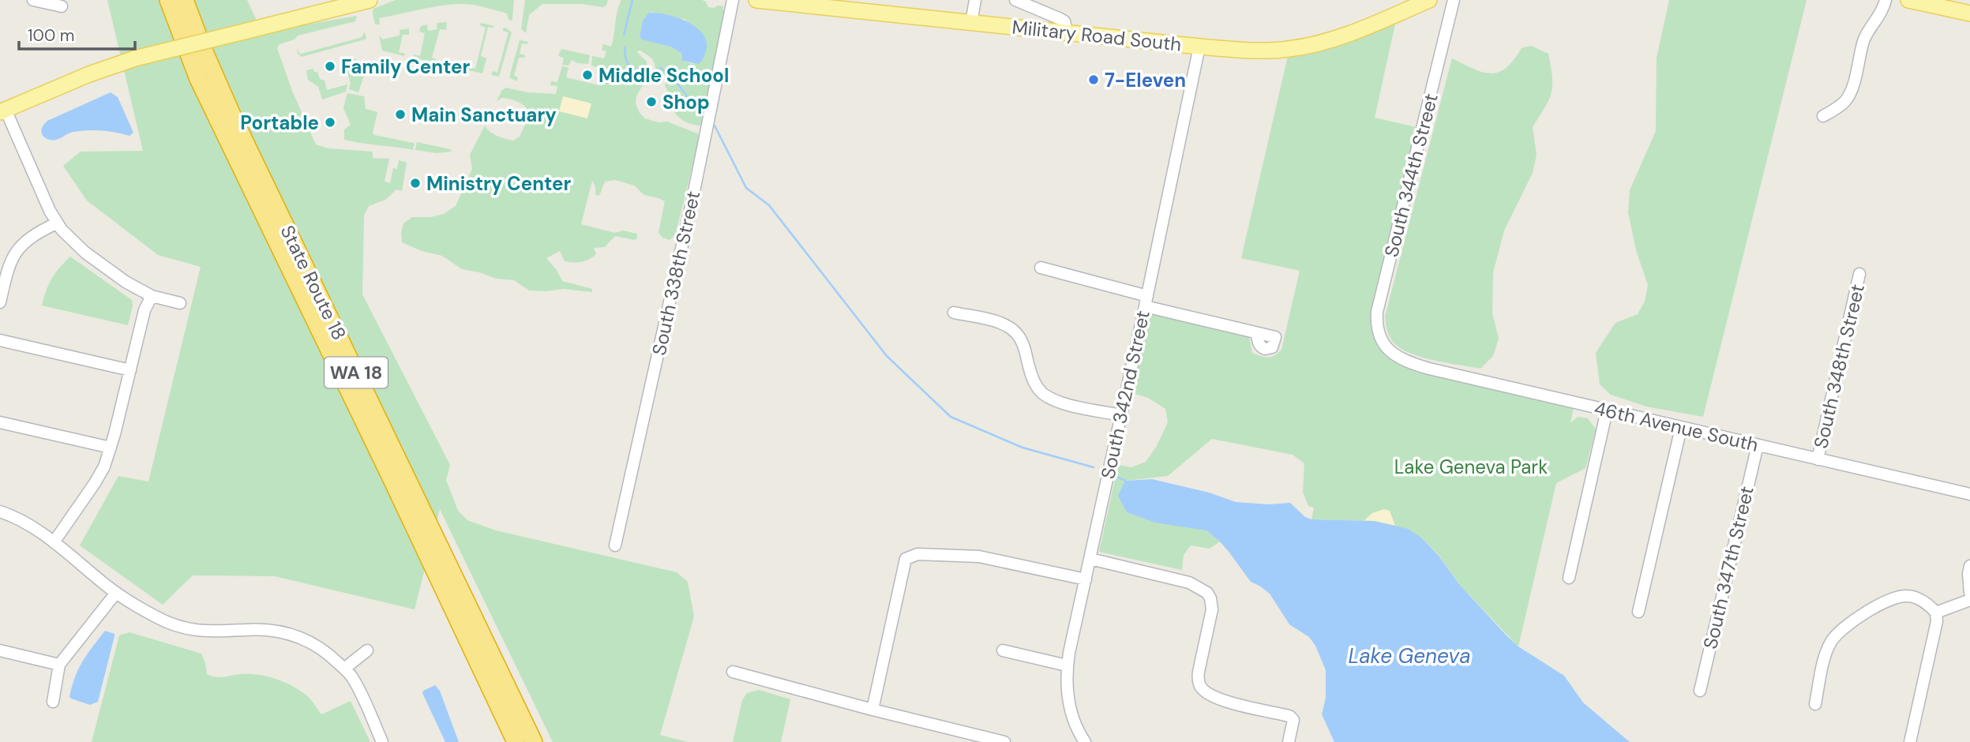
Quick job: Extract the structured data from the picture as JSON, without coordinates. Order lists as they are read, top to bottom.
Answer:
{
  "streets": {
    "highway": ["State Route 18", "WA 18"],
    "main road": ["Military Road South"],
    "street": [
      "South 344th Street",
      "South 338th Street",
      "South 348th Street",
      "South 342nd Street",
      "46th Avenue South",
      "South 347th Street"
    ]
  },
  "crossings": [
    ["Military Road South", "South 342nd Street"],
    ["South 344th Street", "46th Avenue South"],
    ["South 348th Street", "46th Avenue South"],
    ["46th Avenue South", "South 347th Street"]
  ],
  "water": ["Lake Geneva"],
  "parks": ["Lake Geneva Park"],
  "places": [
    "Family Center",
    "Middle School",
    "7-Eleven",
    "Shop",
    "Main Sanctuary",
    "Portable",
    "Ministry Center"
  ],
  "scale_bar": "100 m"
}
